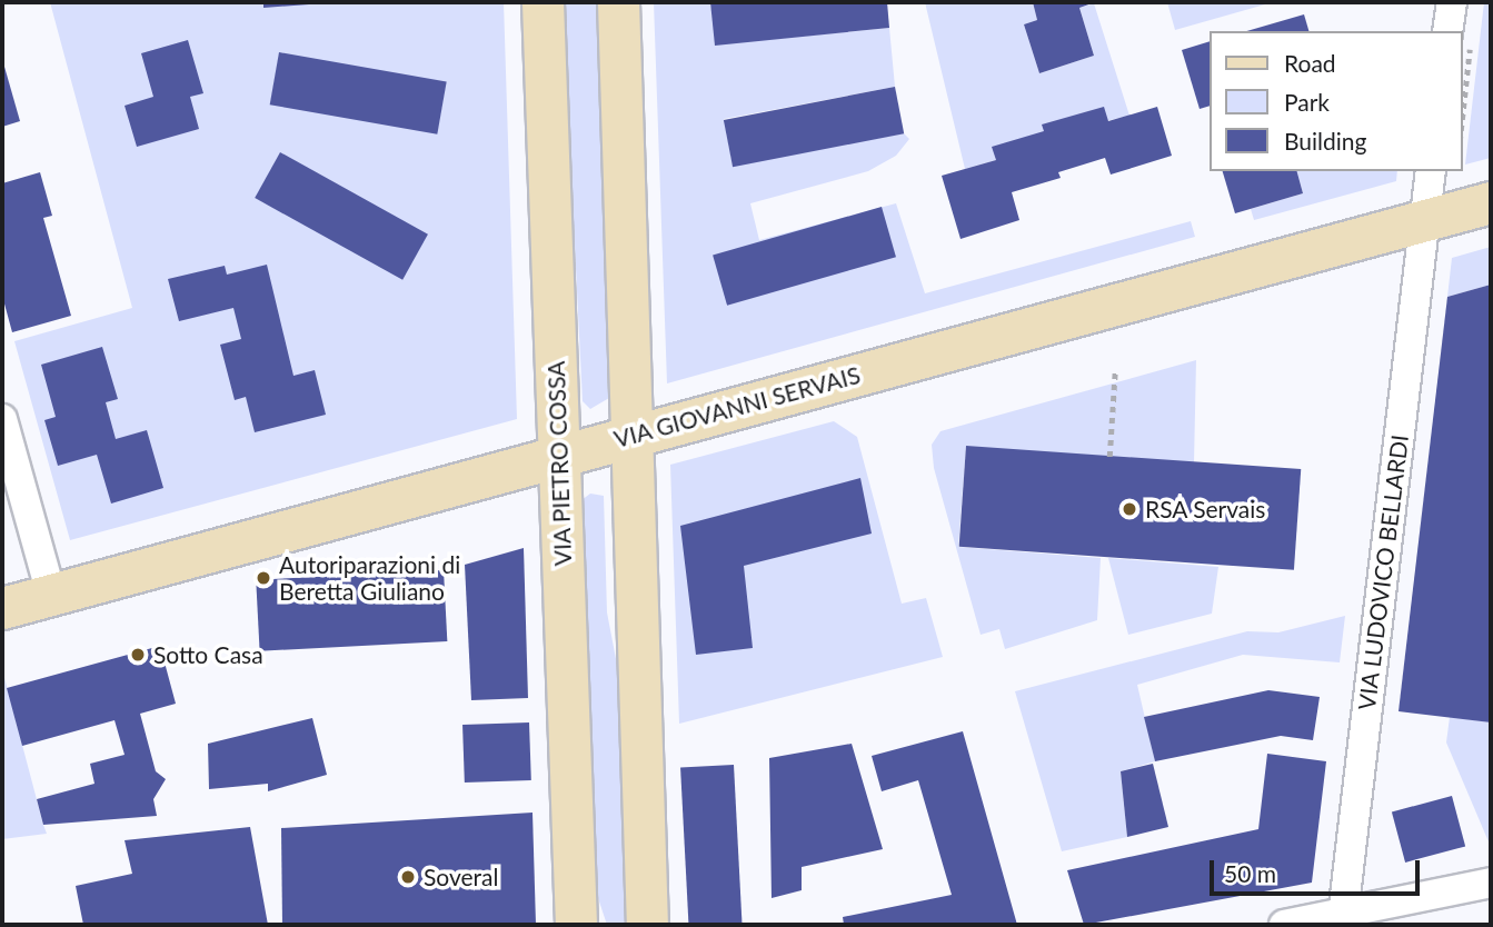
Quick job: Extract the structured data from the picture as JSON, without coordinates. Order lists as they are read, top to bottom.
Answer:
{
  "streets": {
    "main road": ["VIA GIOVANNI SERVAIS", "VIA PIETRO COSSA"],
    "street": ["VIA LUDOVICO BELLARDI"]
  },
  "crossings": [
    ["VIA GIOVANNI SERVAIS", "VIA PIETRO COSSA"],
    ["VIA GIOVANNI SERVAIS", "VIA LUDOVICO BELLARDI"]
  ],
  "places": [
    "RSA Servais",
    "Autoriparazioni di Beretta Giuliano",
    "Sotto Casa",
    "Soveral"
  ],
  "legend": ["Road", "Park", "Building"],
  "scale_bar": "50 m"
}
